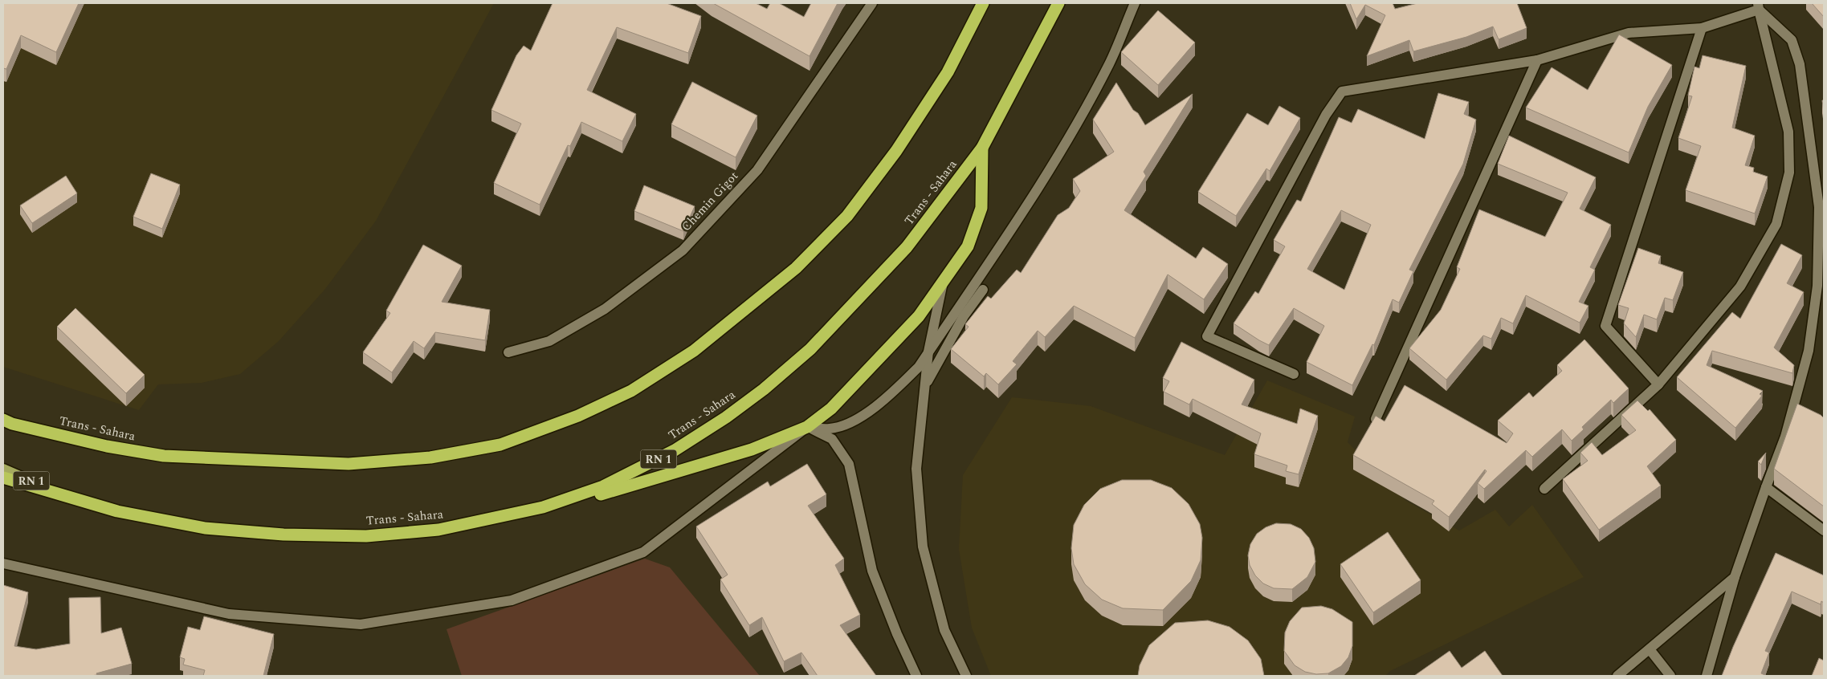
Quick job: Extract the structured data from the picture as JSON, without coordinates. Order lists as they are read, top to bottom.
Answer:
{
  "streets": {
    "highway": ["Trans - Sahara", "RN 1"],
    "street": ["Chemin Gigot"]
  }
}
